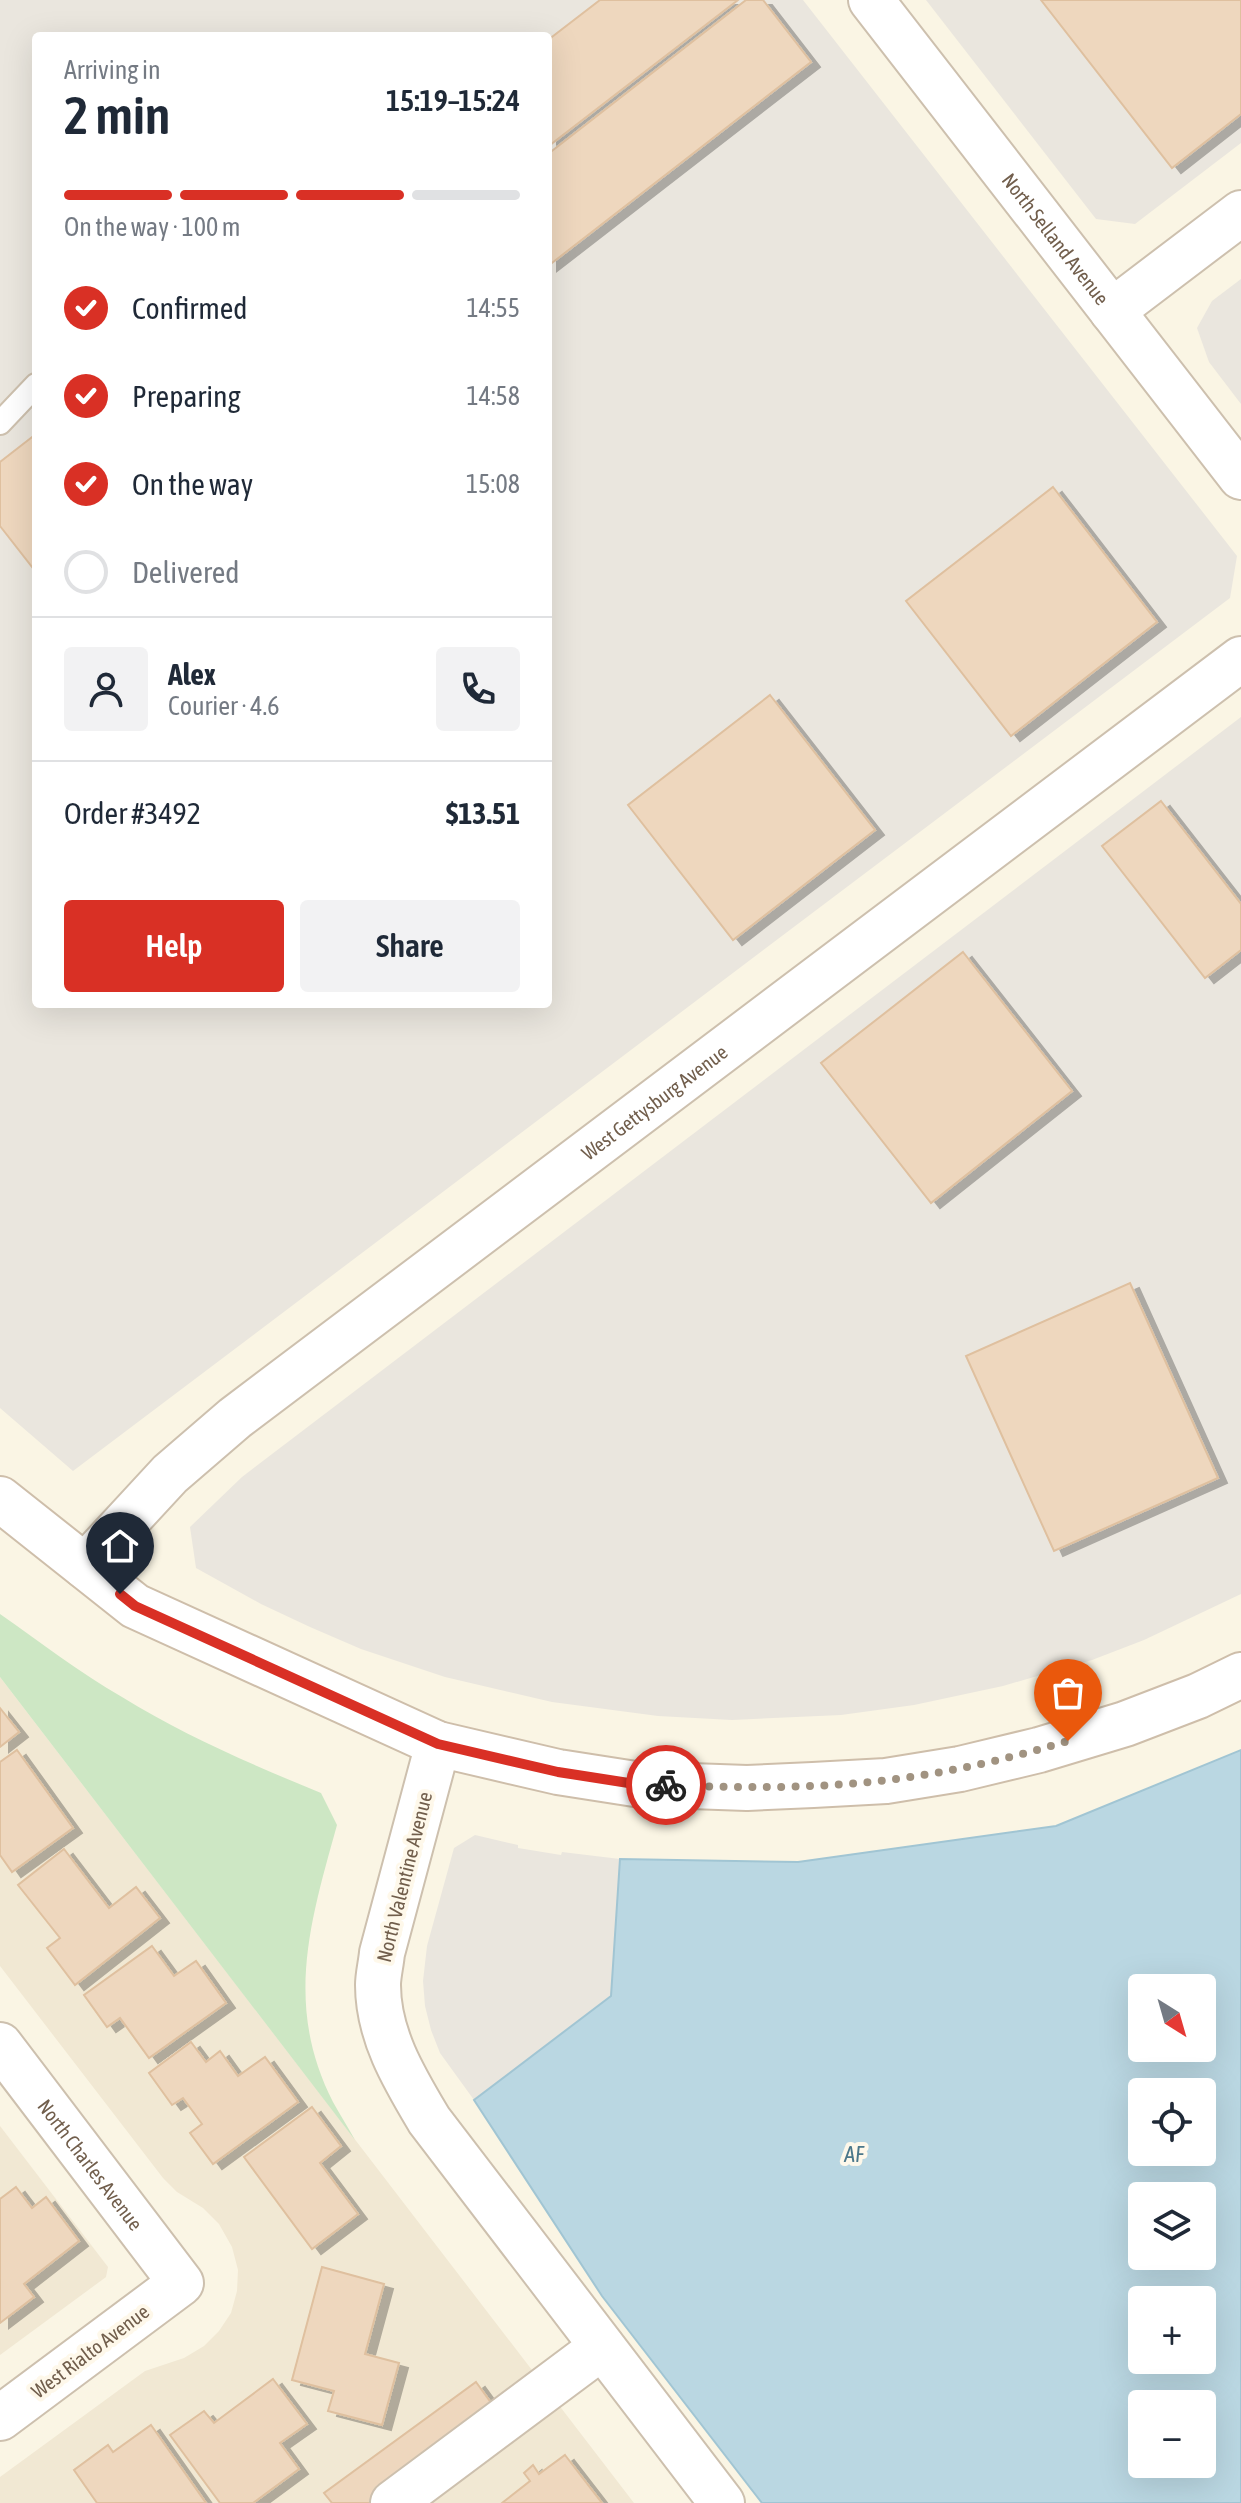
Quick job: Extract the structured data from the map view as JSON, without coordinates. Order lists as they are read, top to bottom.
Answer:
{
  "streets": {
    "street": [
      "North Selland Avenue",
      "West Gettysburg Avenue",
      "North Valentine Avenue",
      "North Charles Avenue",
      "West Rialto Avenue"
    ]
  },
  "crossings": [
    ["North Charles Avenue", "West Rialto Avenue"]
  ],
  "water": ["AF"],
  "north": "bottom right",
  "page": {
    "heading": ["2 min", "Arriving in", "15:19–15:24"],
    "panel": [
      "Alex",
      "Courier · 4.6",
      "Order #3492",
      "$13.51"
    ],
    "bar": "On the way · 100 m",
    "list": [
      ["Confirmed", "14:55"],
      ["Preparing", "14:58"],
      ["On the way", "15:08"],
      "Delivered"
    ],
    "buttons": ["Help", "Share"],
    "map_buttons": ["+", "−"]
  }
}
